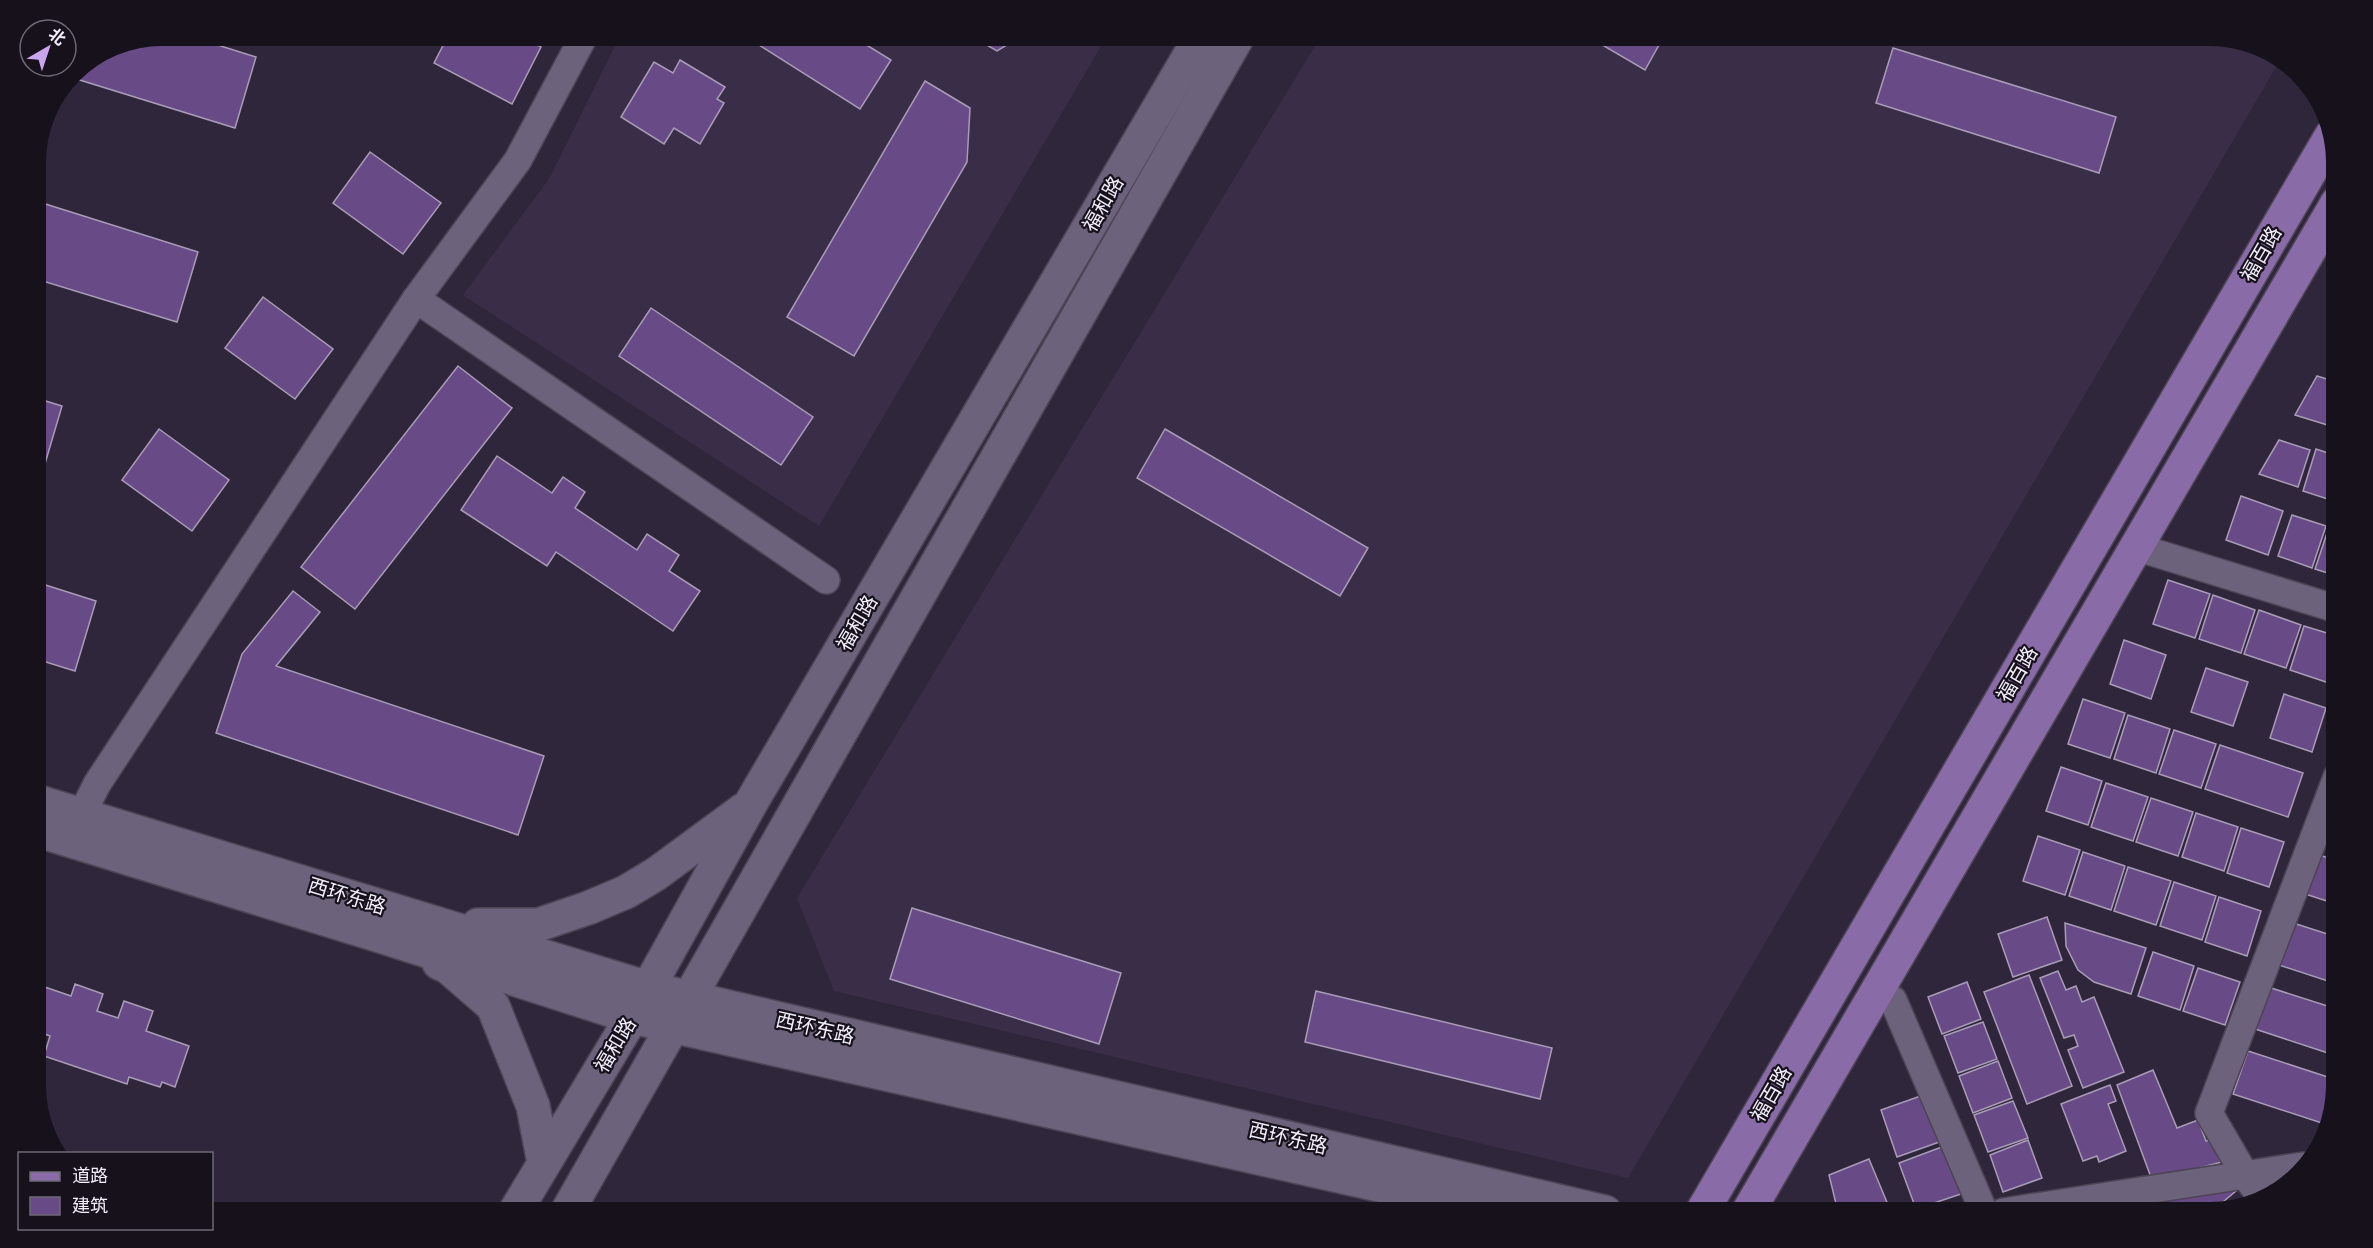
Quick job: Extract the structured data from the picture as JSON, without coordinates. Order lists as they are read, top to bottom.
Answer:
{
  "streets": {
    "main road": ["福百路"],
    "street": ["福和路", "西环东路"]
  },
  "crossings": [
    ["福和路", "西环东路"]
  ],
  "legend": ["道路", "建筑"],
  "north": "top right"
}
